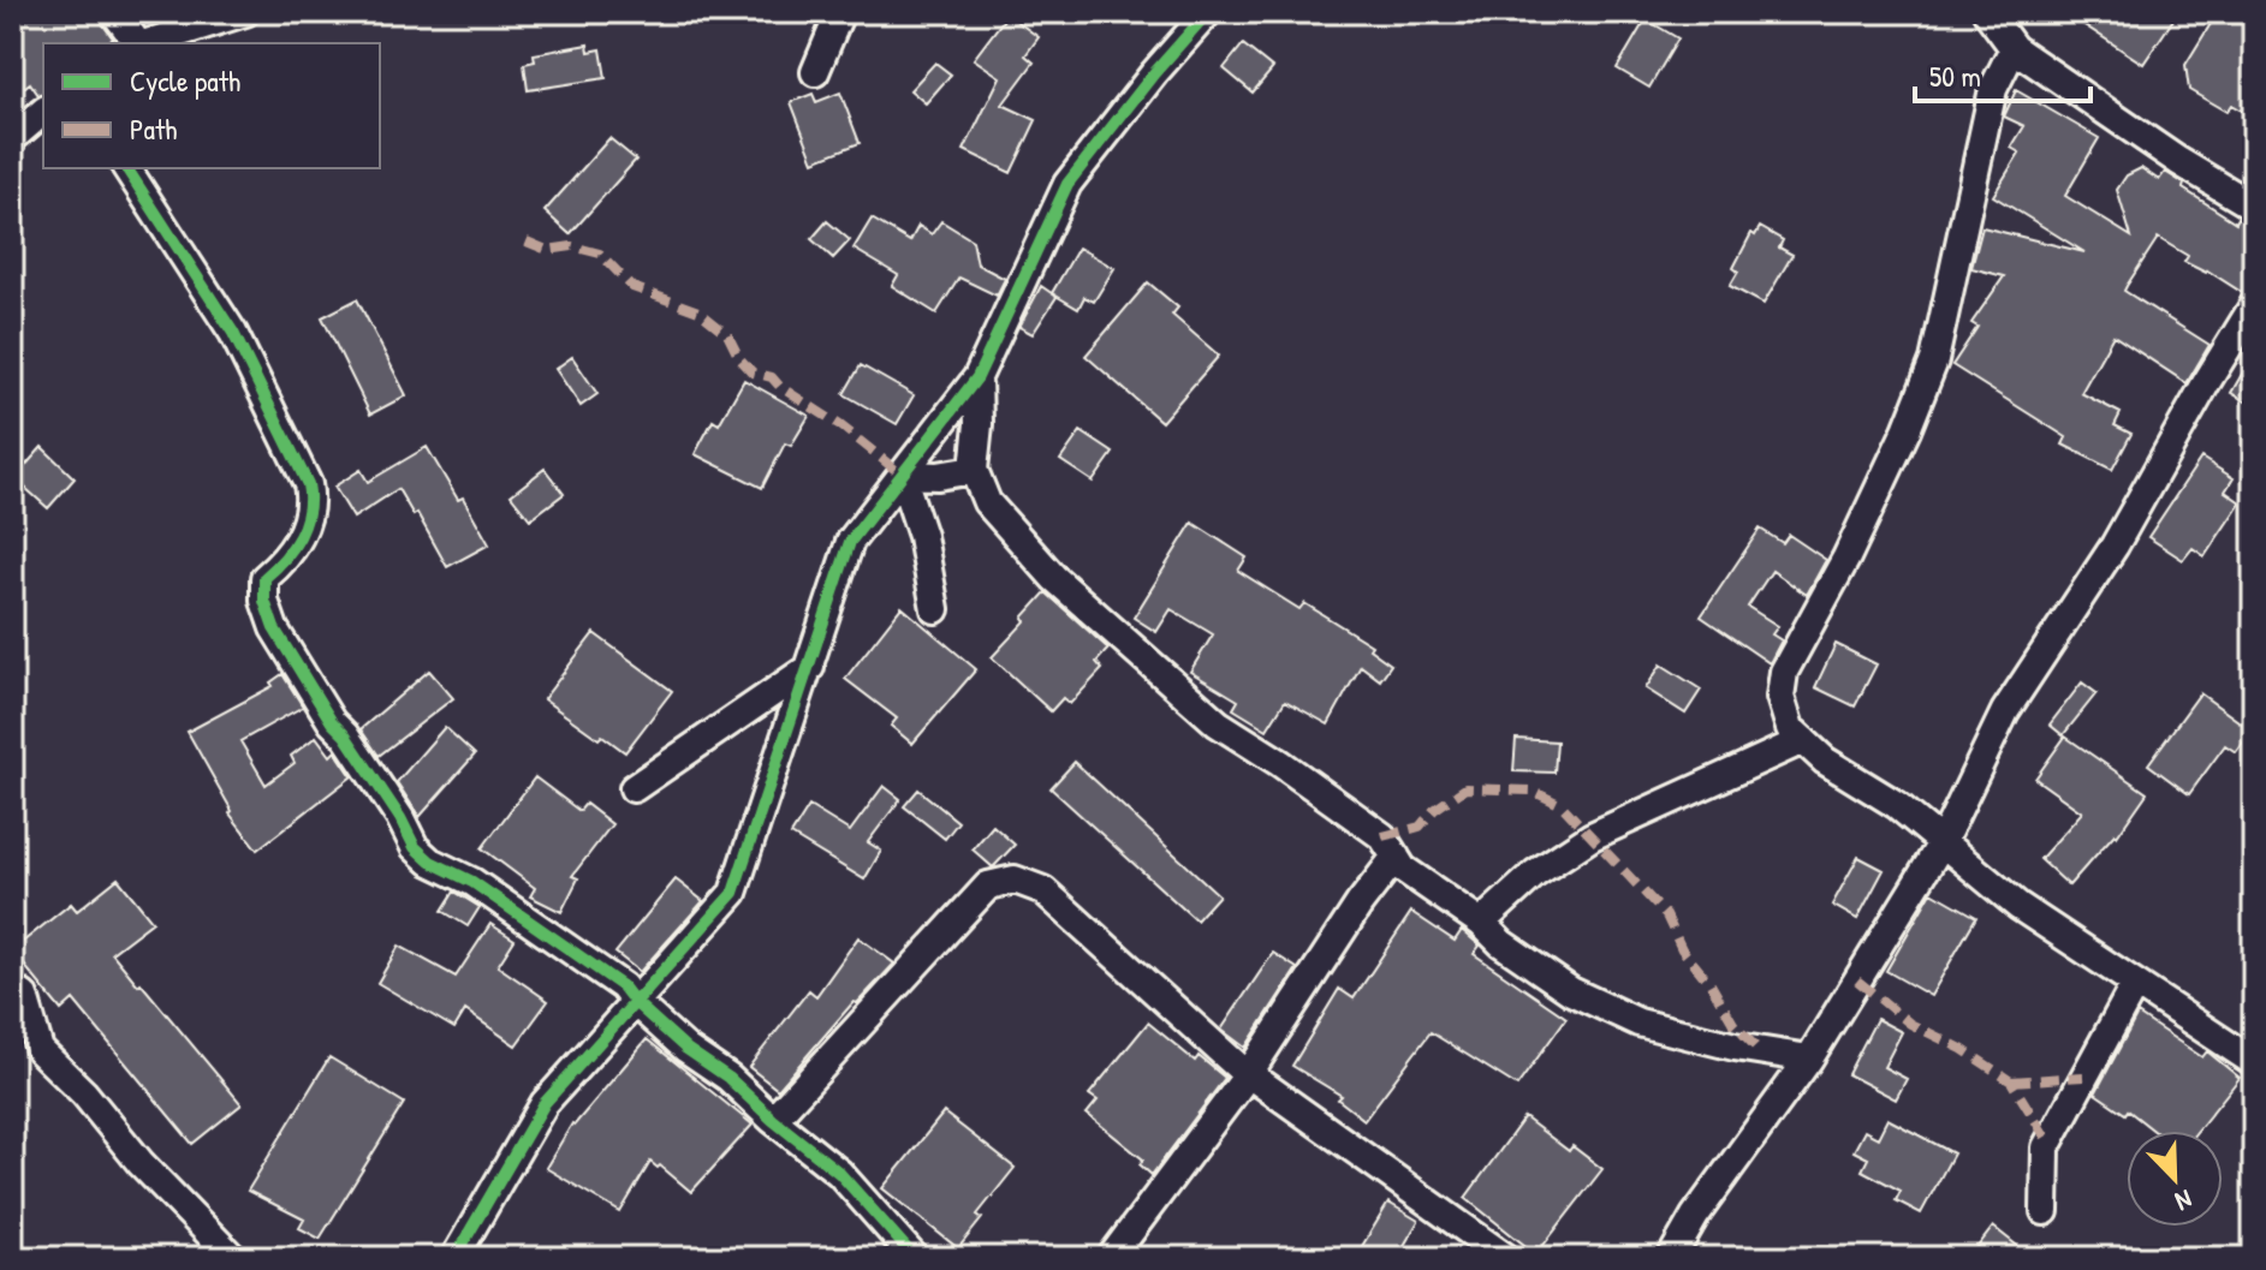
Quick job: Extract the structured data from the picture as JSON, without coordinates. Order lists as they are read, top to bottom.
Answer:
{
  "legend": ["Cycle path", "Path"],
  "scale_bar": "50 m",
  "north": "bottom right"
}
